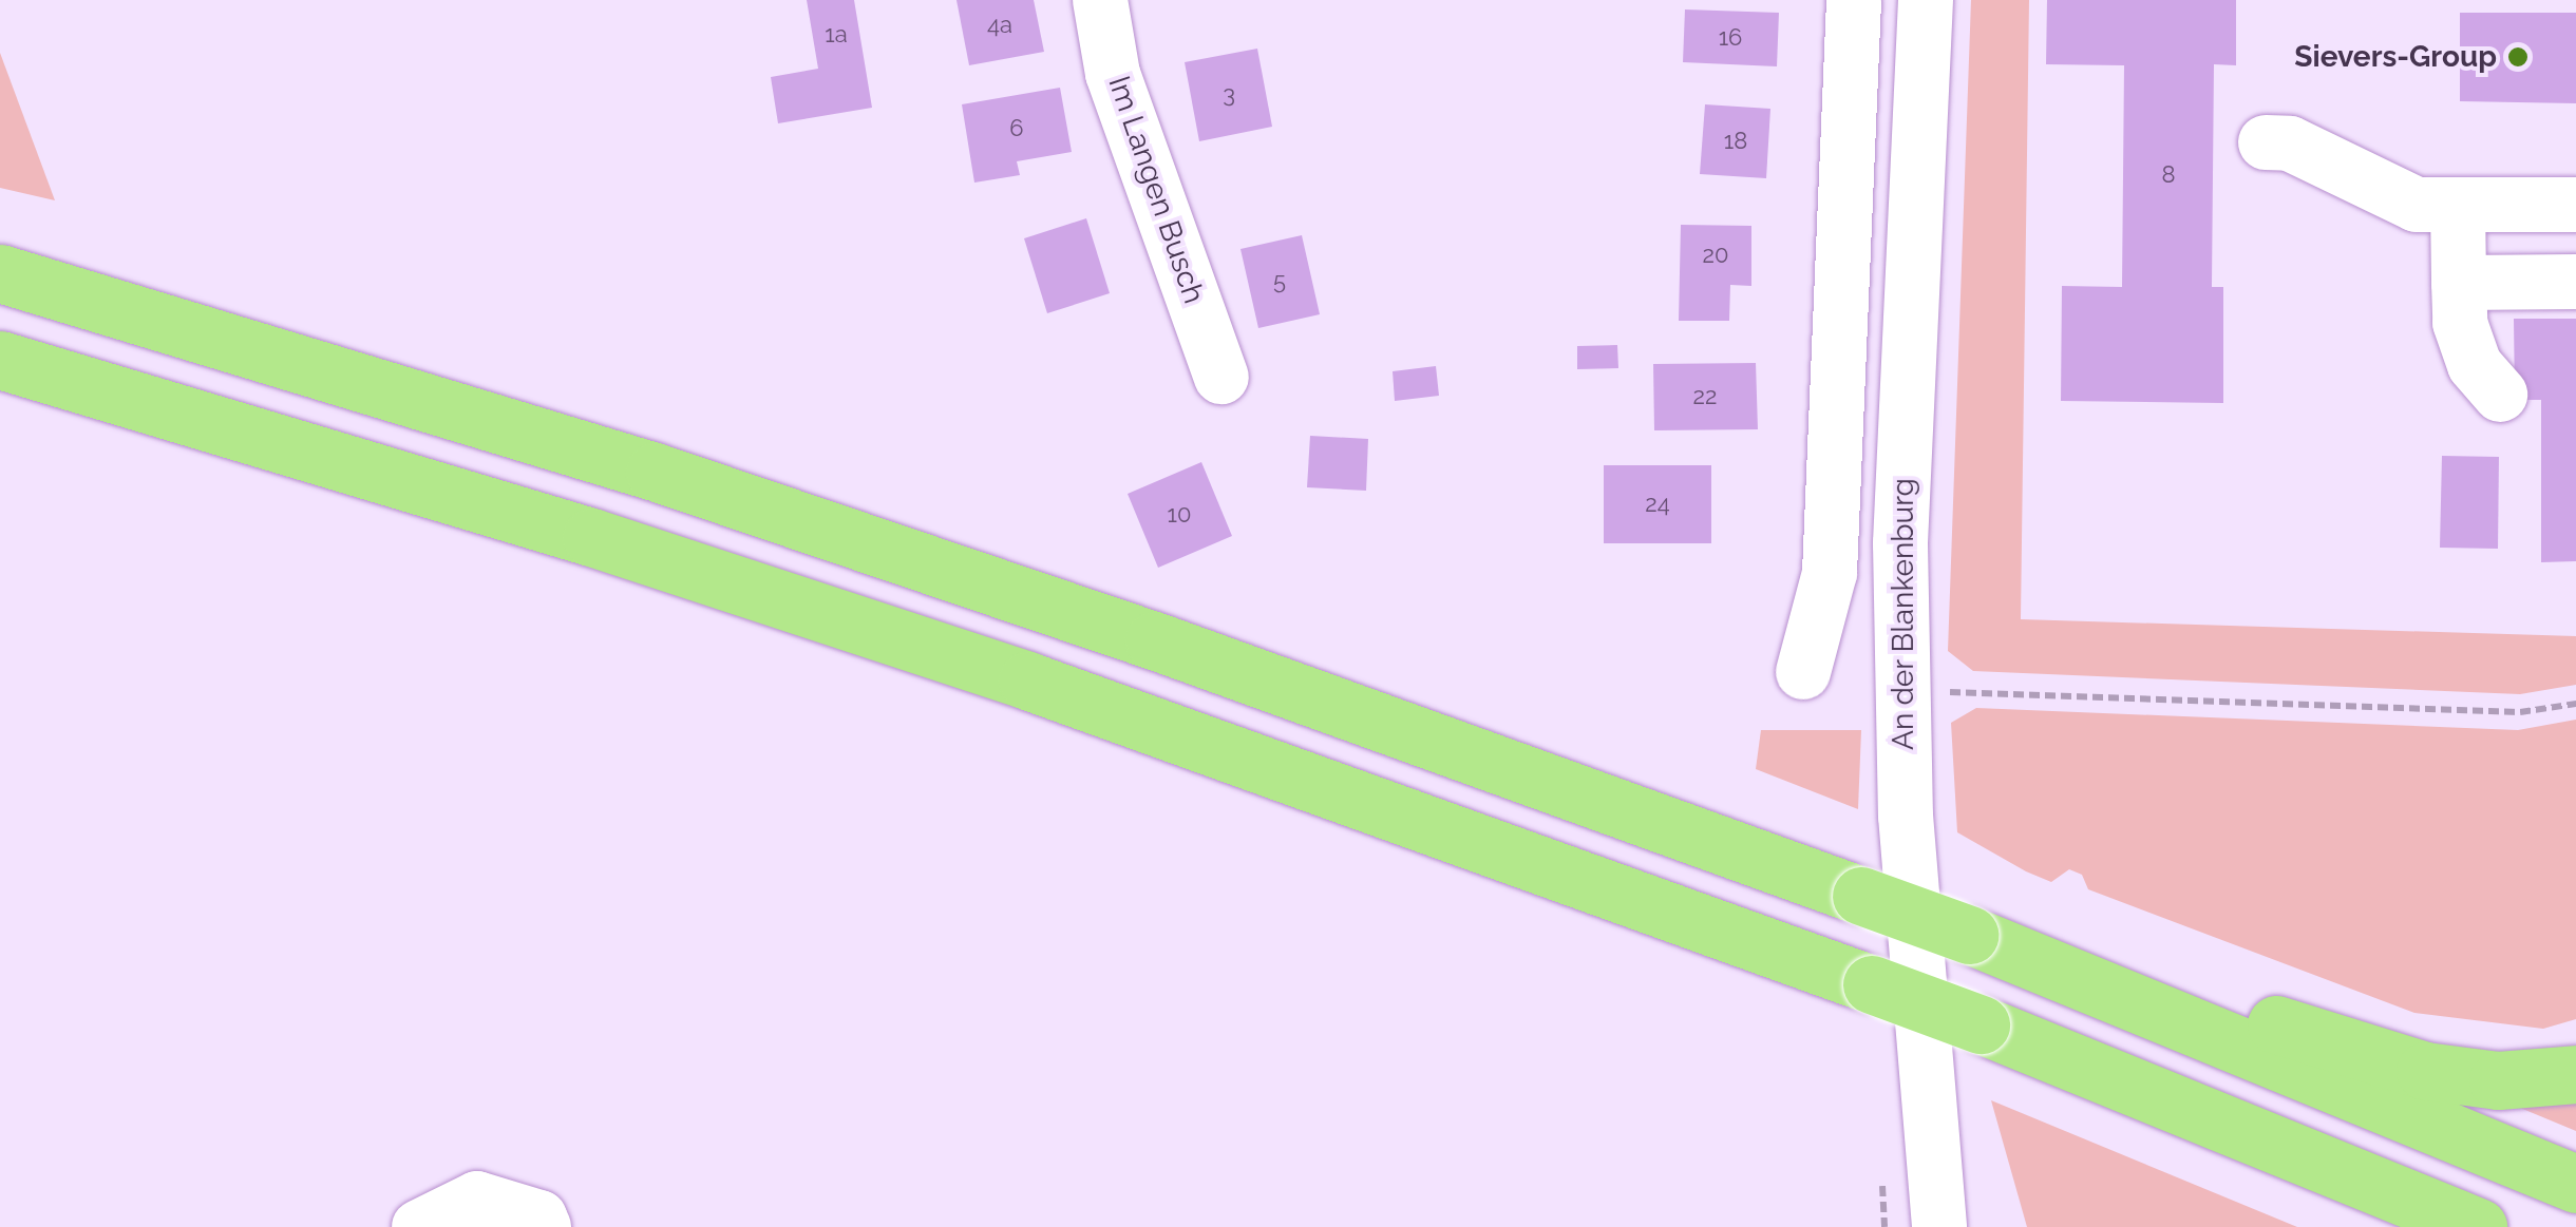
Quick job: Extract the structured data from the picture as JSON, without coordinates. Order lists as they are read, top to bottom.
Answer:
{
  "streets": {
    "street": ["Im Langen Busch", "An der Blankenburg"]
  },
  "places": ["Sievers-Group"],
  "house_numbers": [
    "4a",
    "1a",
    "16",
    "3",
    "6",
    "18",
    "8",
    "20",
    "5",
    "22",
    "24",
    "10"
  ]
}
